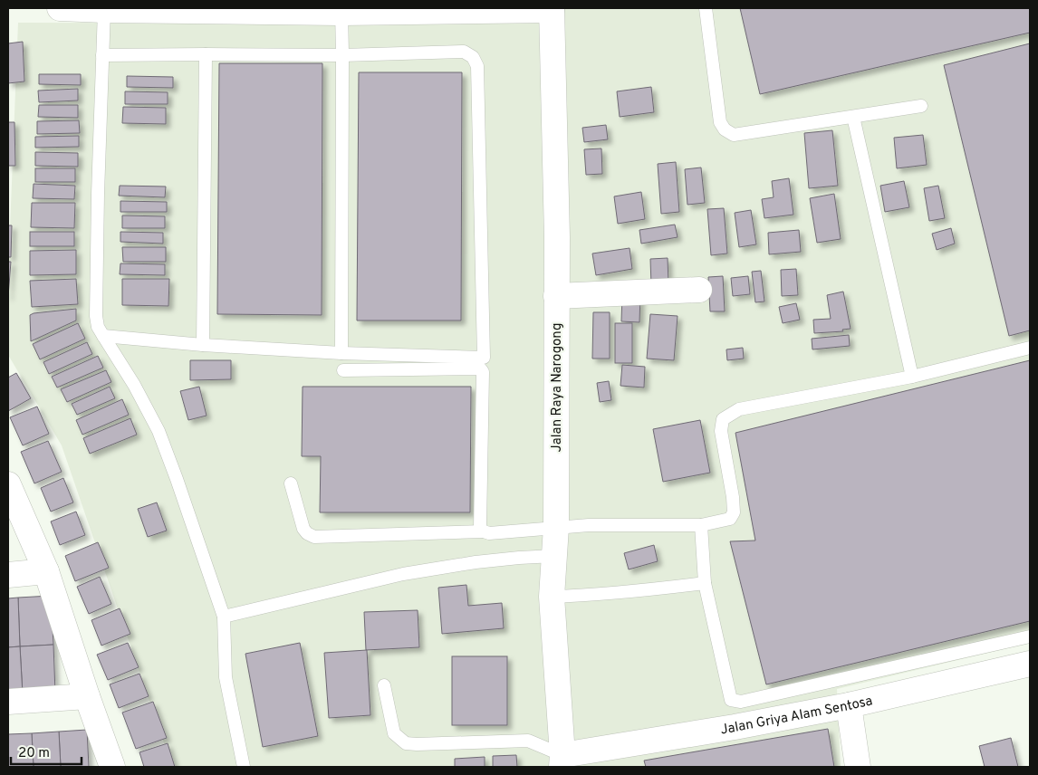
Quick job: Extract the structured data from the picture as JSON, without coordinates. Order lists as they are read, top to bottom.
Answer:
{
  "streets": {
    "street": ["Jalan Raya Narogong", "Jalan Griya Alam Sentosa"]
  },
  "crossings": [
    ["Jalan Raya Narogong", "Jalan Griya Alam Sentosa"]
  ],
  "scale_bar": "20 m"
}
